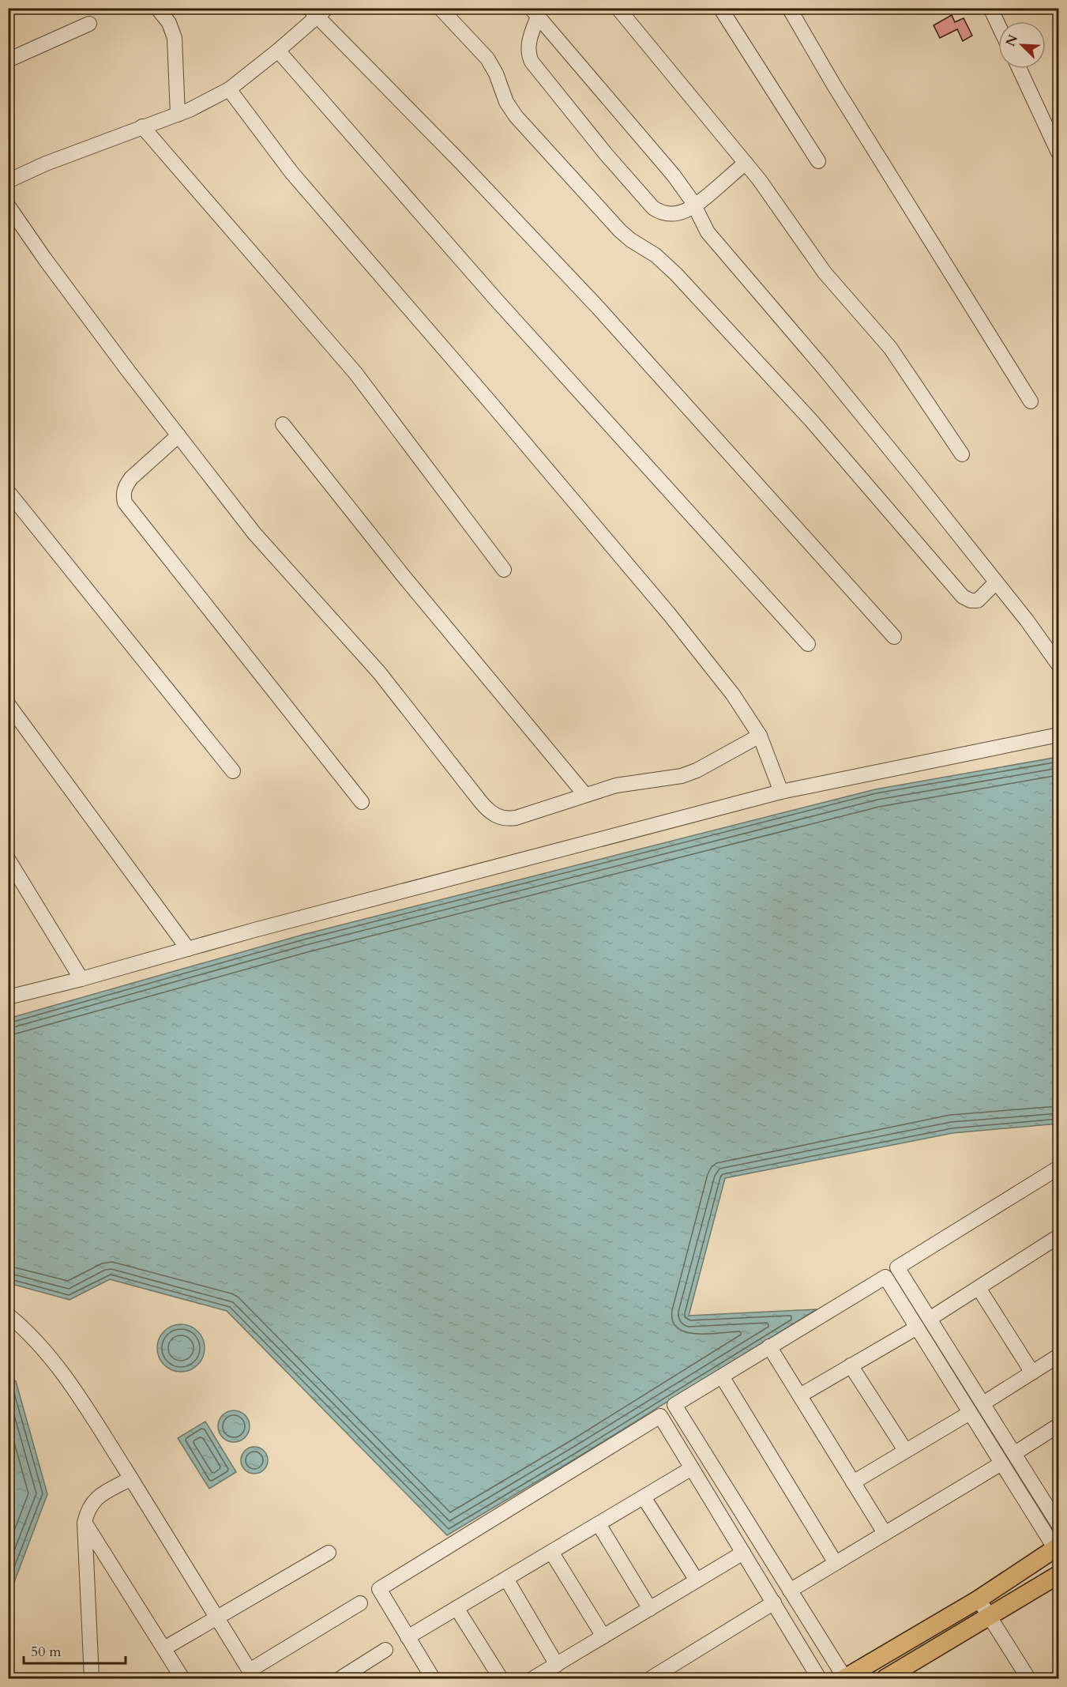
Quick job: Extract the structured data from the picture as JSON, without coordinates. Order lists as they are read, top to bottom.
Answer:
{
  "scale_bar": "50 m",
  "north": "top left"
}
